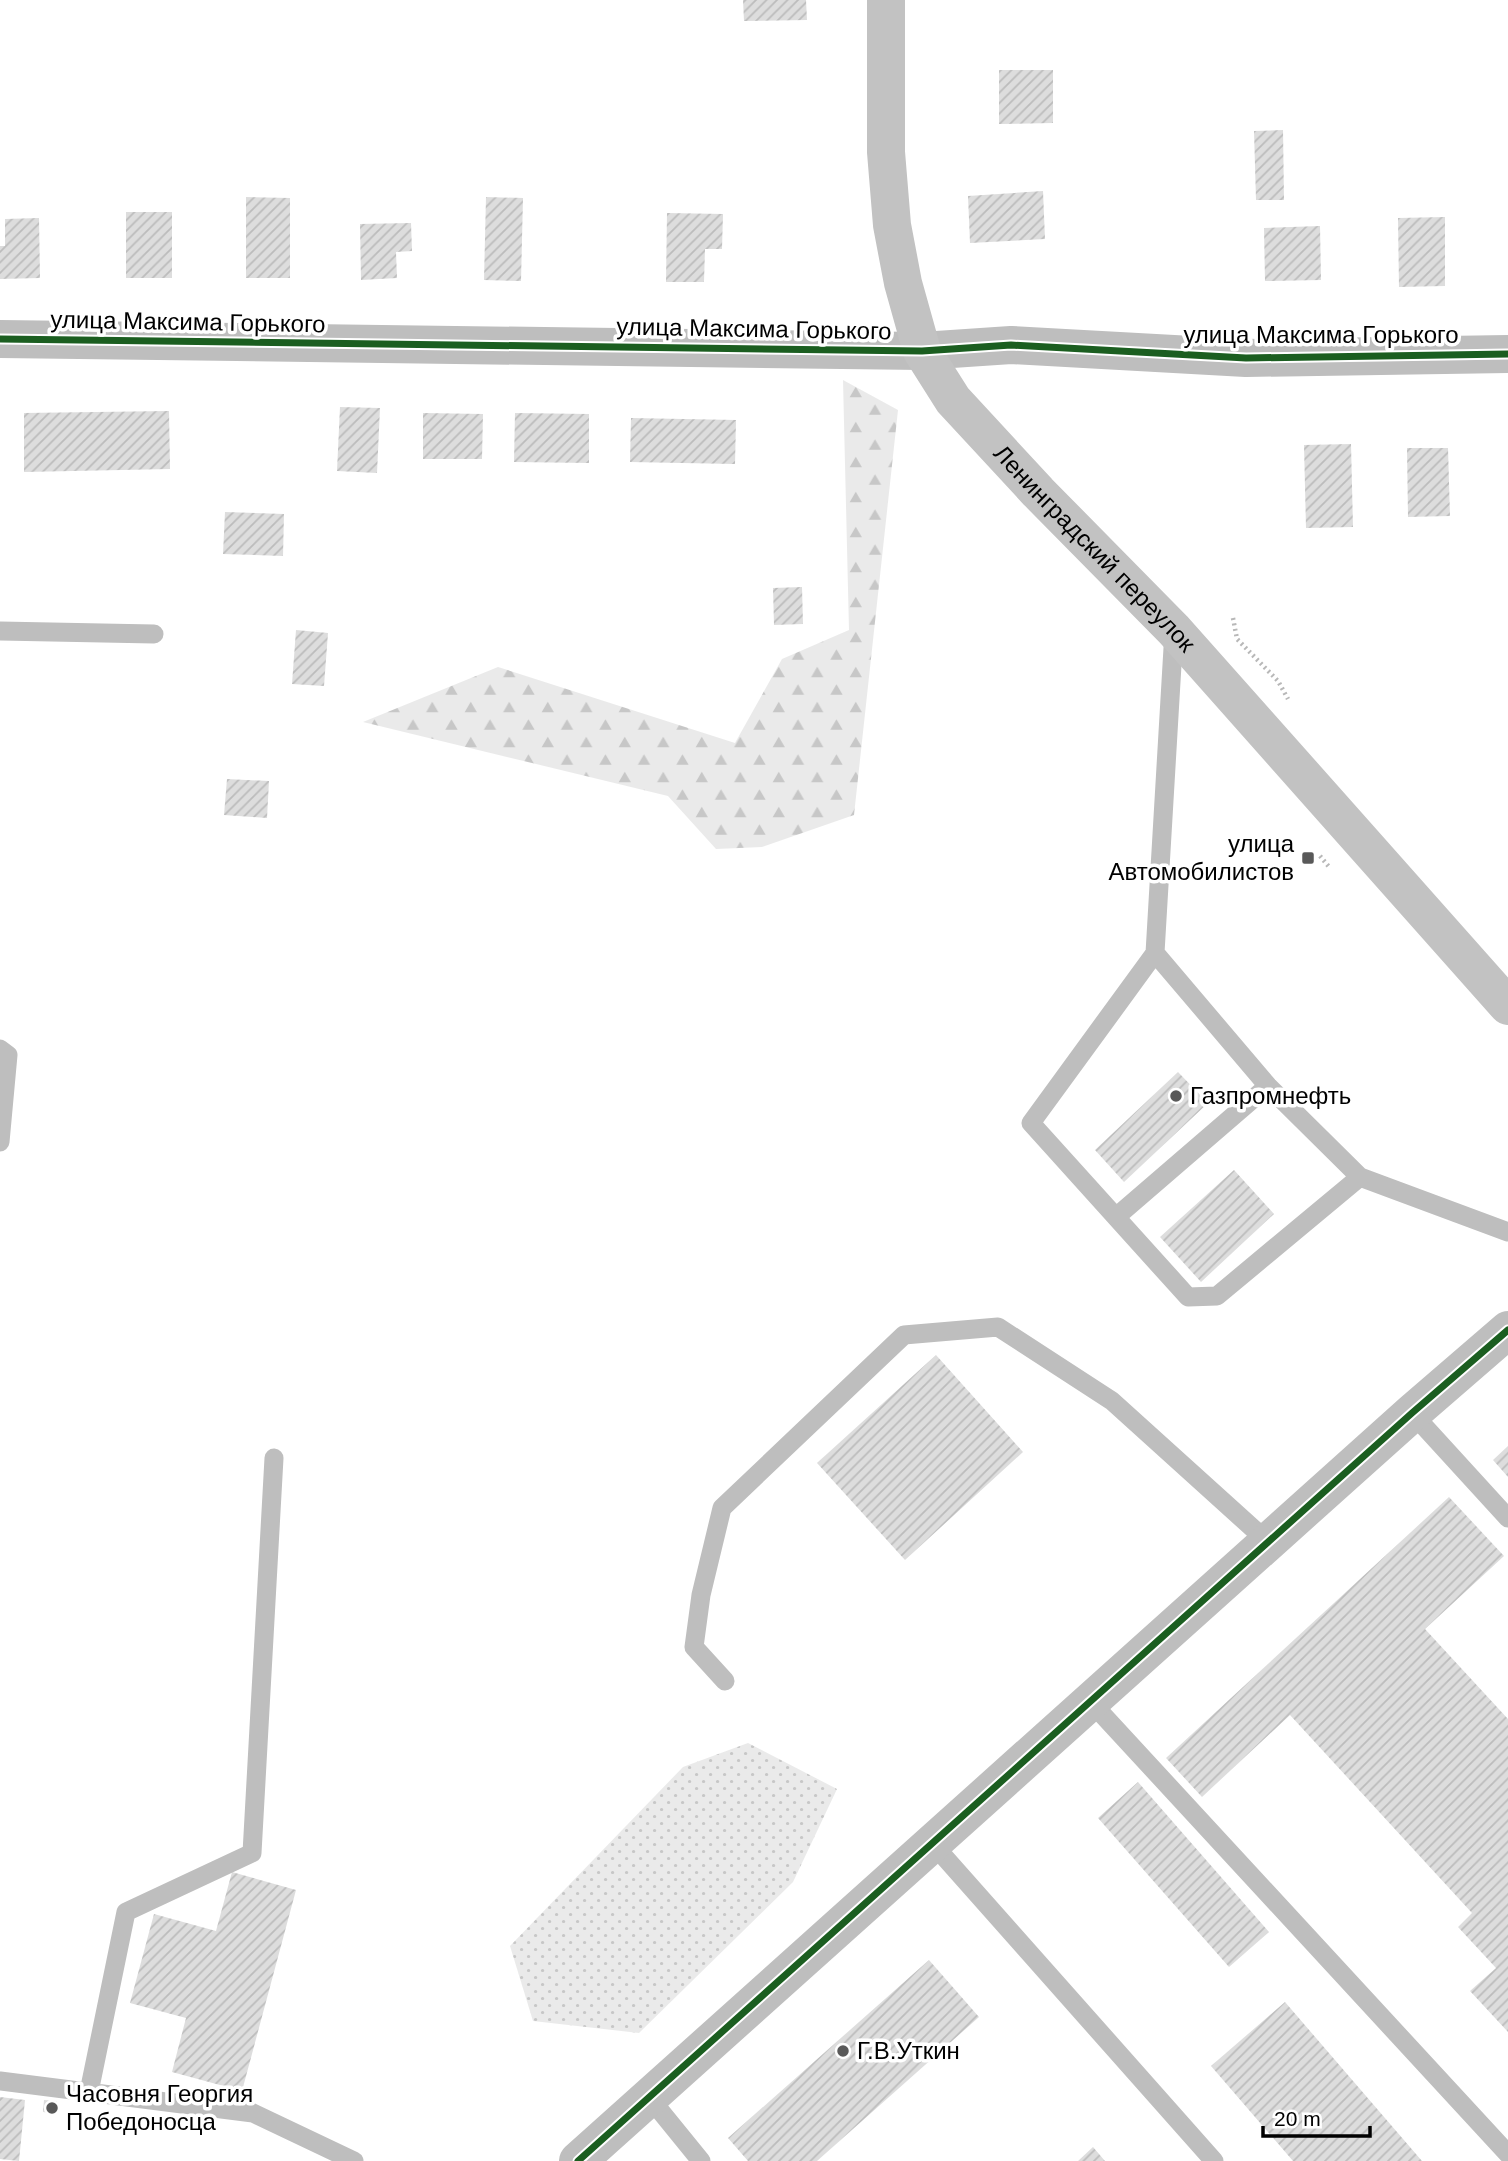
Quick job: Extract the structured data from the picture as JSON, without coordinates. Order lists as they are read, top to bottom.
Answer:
{
  "streets": {
    "main road": ["Ленинградский переулок"],
    "street": ["улица Максима Горького"]
  },
  "crossings": [
    ["улица Максима Горького", "Ленинградский переулок"]
  ],
  "places": {
    "transit": ["улица Автомобилистов"],
    "other": ["Газпромнефть", "Г.В.Уткин", "Часовня Георгия Победоносца"]
  },
  "scale_bar": "20 m"
}
